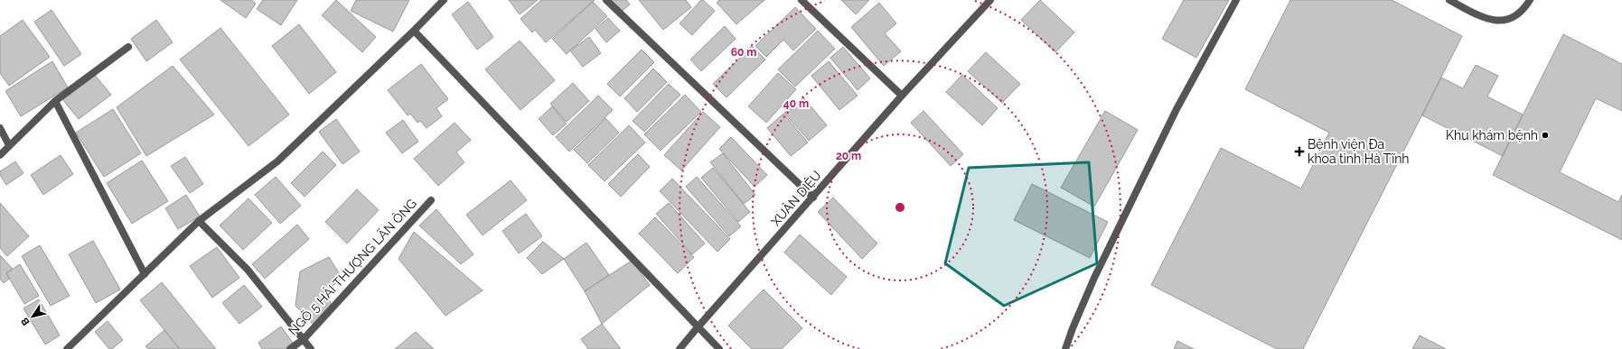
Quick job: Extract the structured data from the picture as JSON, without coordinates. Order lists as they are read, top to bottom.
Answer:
{
  "streets": {
    "street": ["XUÂN DIỆU", "NGÕ 5 HẢI THƯỢNG LÃN ÔNG"]
  },
  "places": {
    "other": ["Khu khám bệnh"],
    "health": ["Bệnh viện Đa khoa tỉnh Hà Tĩnh"]
  },
  "north": "bottom left",
  "rings": ["60 m", "40 m", "20 m"]
}
